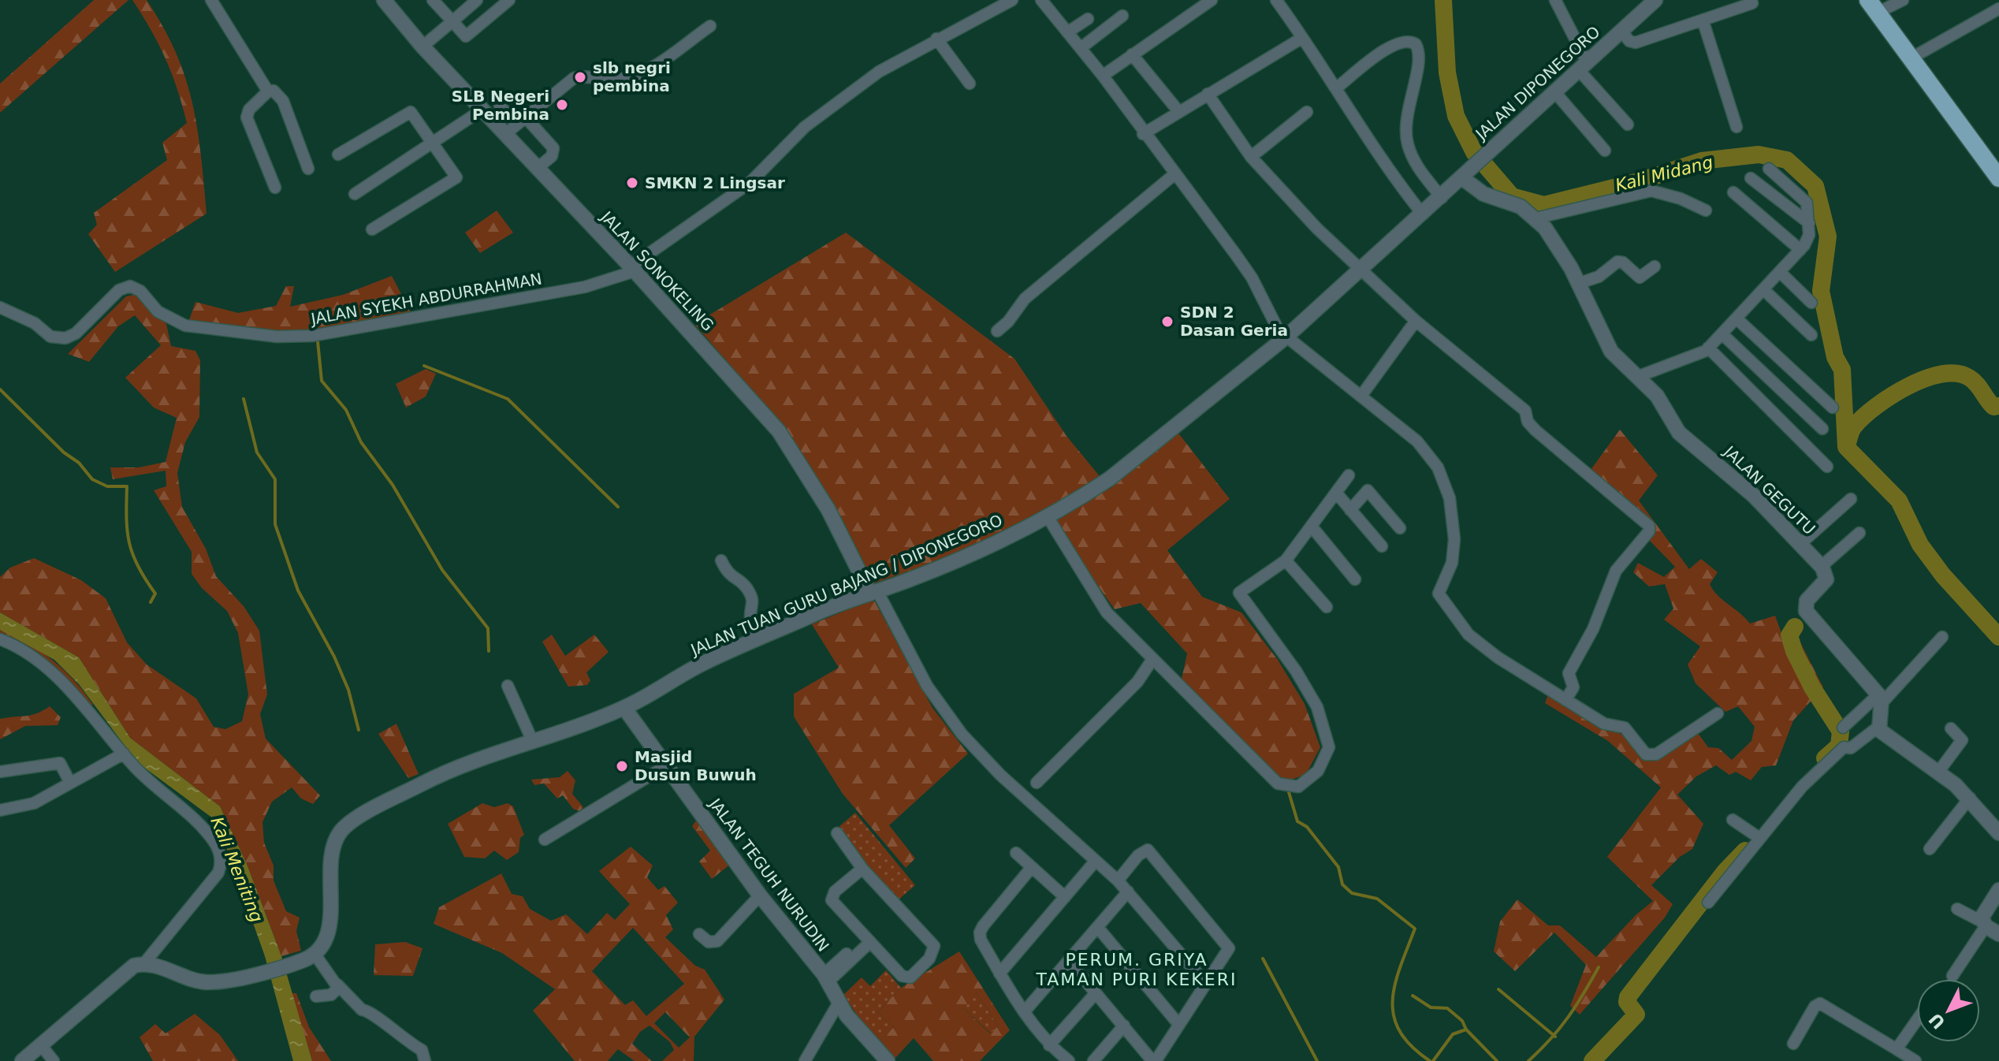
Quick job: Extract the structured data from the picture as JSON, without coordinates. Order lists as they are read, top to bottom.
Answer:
{
  "streets": {
    "street": [
      "JALAN DIPONEGORO",
      "JALAN SONOKELING",
      "JALAN SYEKH ABDURRAHMAN",
      "JALAN GEGUTU",
      "JALAN TUAN GURU BAJANG / DIPONEGORO",
      "JALAN TEGUH NURUDIN"
    ]
  },
  "crossings": [
    ["JALAN DIPONEGORO", "JALAN TUAN GURU BAJANG / DIPONEGORO"],
    ["JALAN SONOKELING", "JALAN SYEKH ABDURRAHMAN"],
    ["JALAN SONOKELING", "JALAN TUAN GURU BAJANG / DIPONEGORO"],
    ["JALAN GEGUTU", "JALAN TUAN GURU BAJANG / DIPONEGORO"],
    ["JALAN TUAN GURU BAJANG / DIPONEGORO", "JALAN TEGUH NURUDIN"]
  ],
  "districts": ["PERUM. GRIYA TAMAN PURI KEKERI"],
  "water": ["Kali Midang", "Kali Meniting"],
  "places": [
    "slb negri pembina",
    "SLB Negeri Pembina",
    "SMKN 2 Lingsar",
    "SDN 2 Dasan Geria",
    "Masjid Dusun Buwuh"
  ],
  "north": "bottom left"
}
